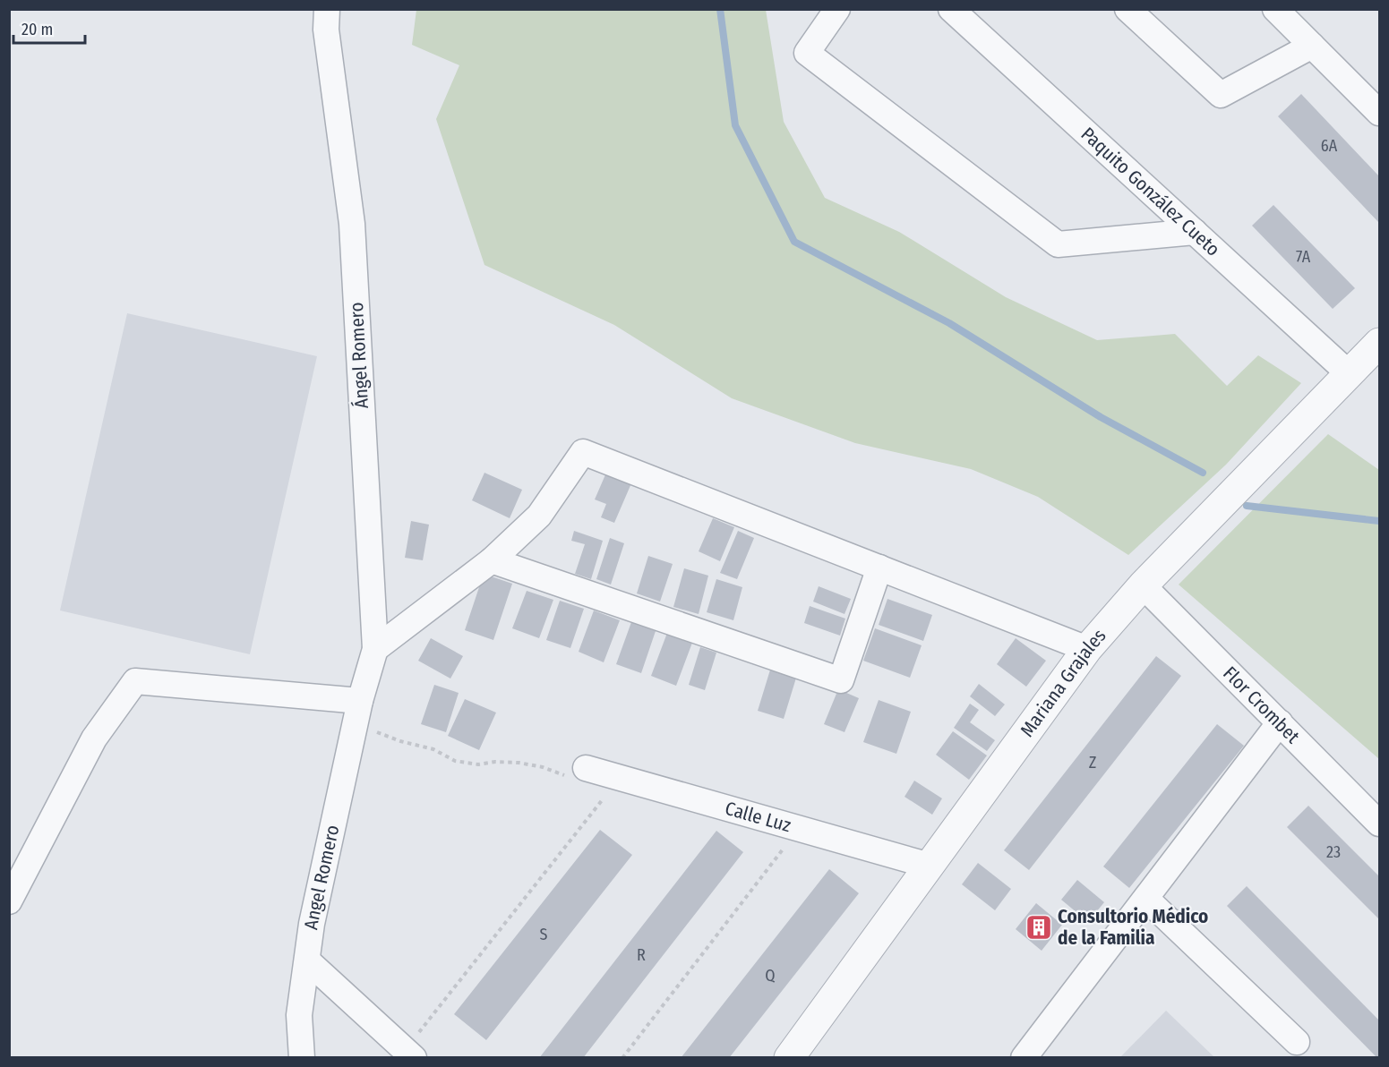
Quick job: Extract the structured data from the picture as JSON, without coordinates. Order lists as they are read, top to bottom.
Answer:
{
  "streets": {
    "street": [
      "Paquito González Cueto",
      "Ángel Romero",
      "Mariana Grajales",
      "Flor Crombet",
      "Calle Luz",
      "Angel Romero"
    ]
  },
  "crossings": [
    ["Paquito González Cueto", "Mariana Grajales"],
    ["Ángel Romero", "Angel Romero"],
    ["Mariana Grajales", "Flor Crombet"],
    ["Mariana Grajales", "Calle Luz"]
  ],
  "places": {
    "building": ["Consultorio Médico de la Familia"]
  },
  "house_numbers": [
    "6A",
    "7A",
    "Z",
    "23",
    "S",
    "R",
    "Q"
  ],
  "scale_bar": "20 m"
}
